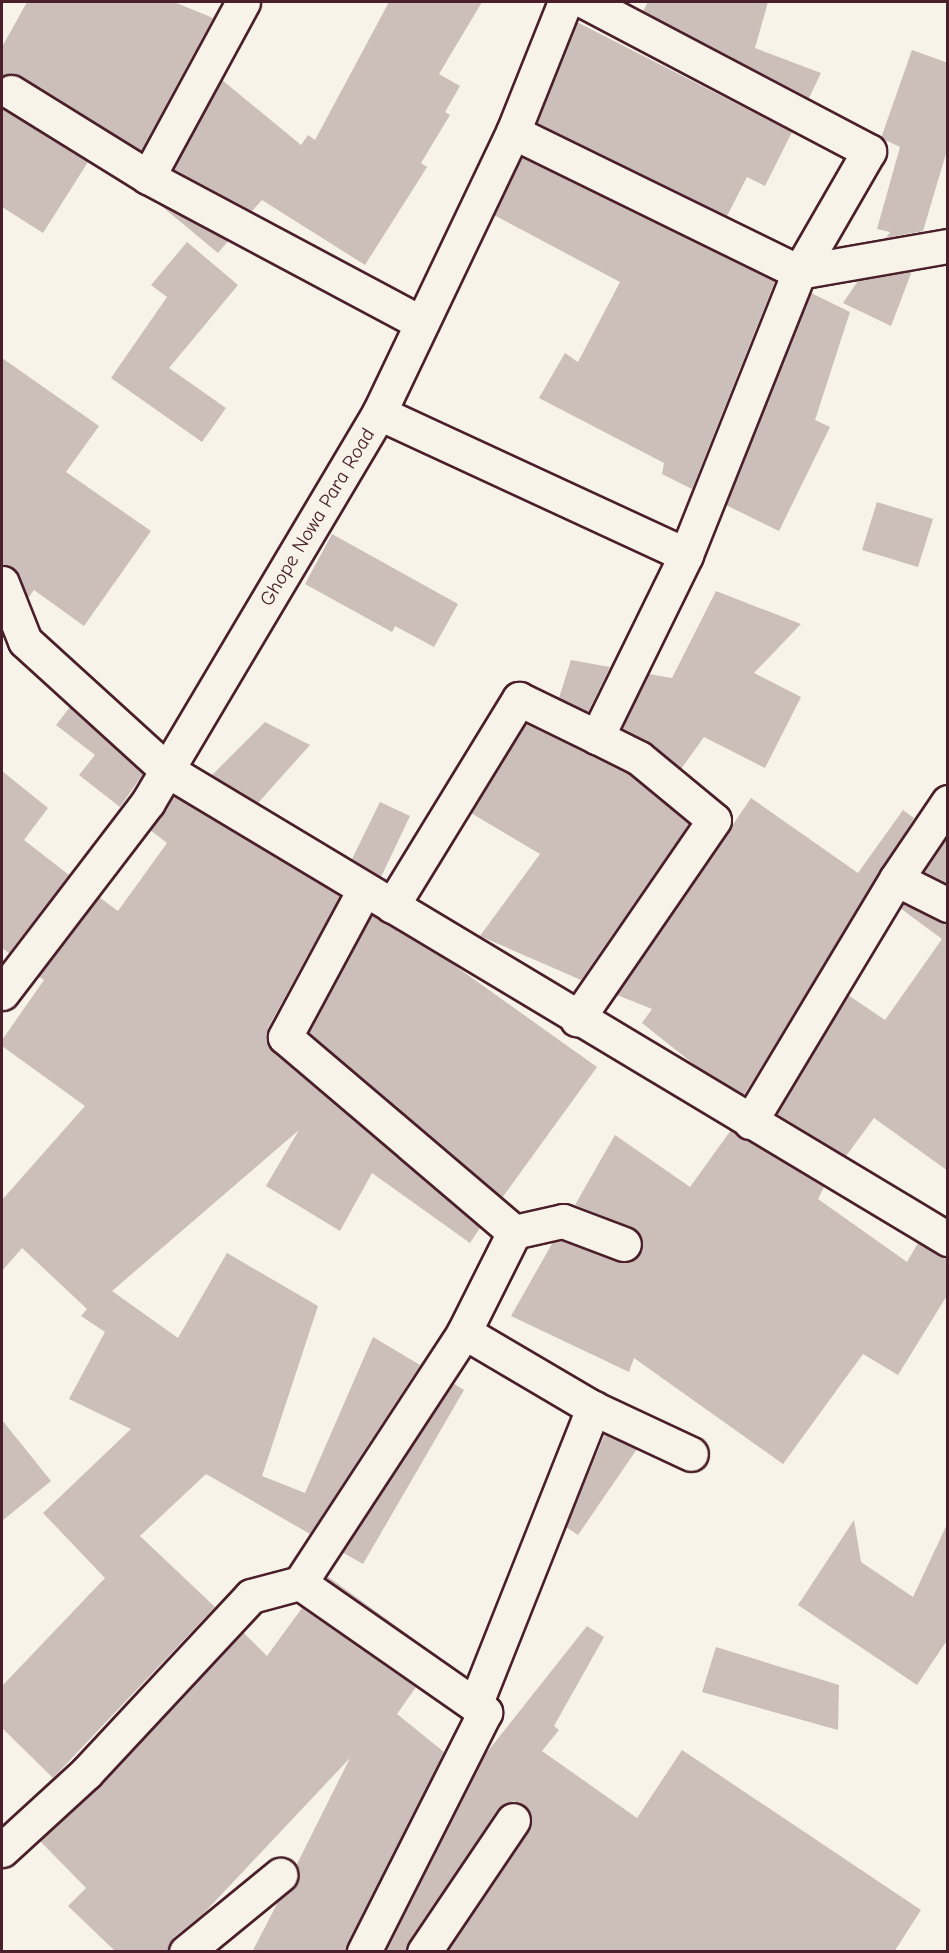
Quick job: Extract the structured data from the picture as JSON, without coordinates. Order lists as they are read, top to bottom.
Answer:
{
  "streets": {
    "street": ["Ghope Nowa Para Road"]
  }
}
